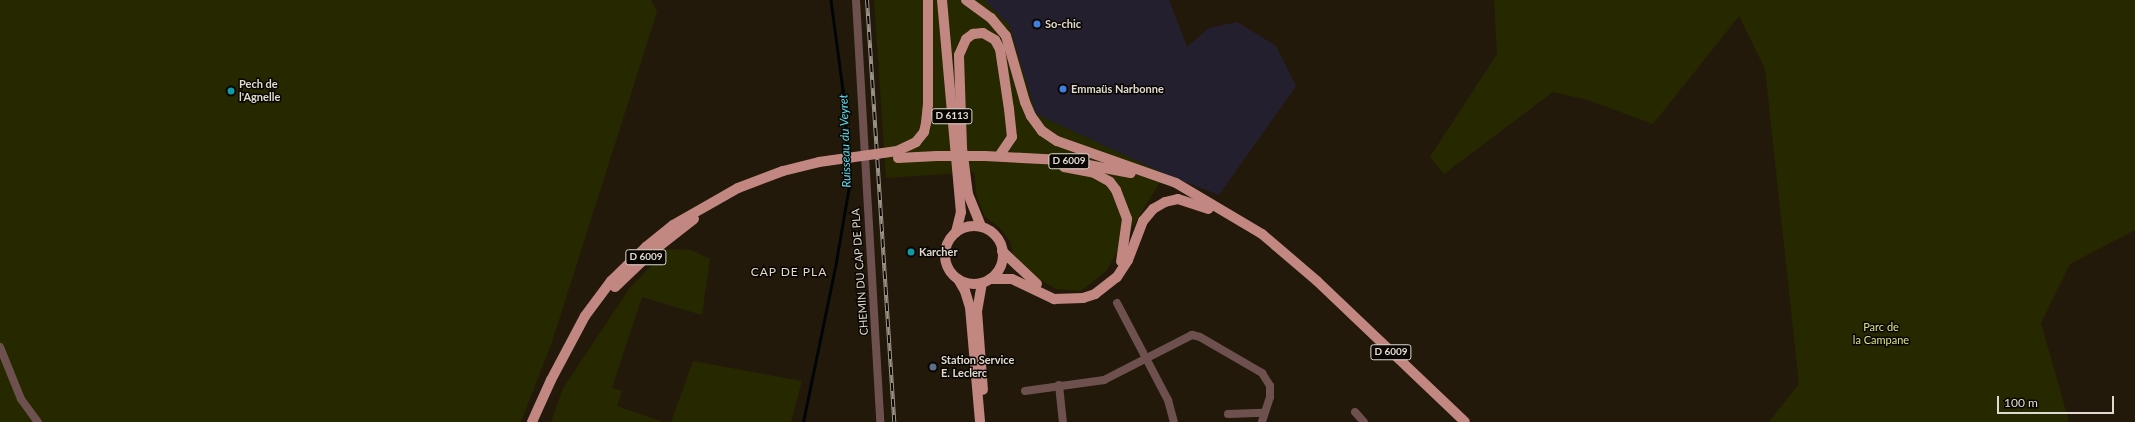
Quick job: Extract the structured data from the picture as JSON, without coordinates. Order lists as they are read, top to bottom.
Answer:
{
  "streets": {
    "main road": ["D 6113", "D 6009"],
    "street": ["CHEMIN DU CAP DE PLA"]
  },
  "districts": ["CAP DE PLA"],
  "water": ["Ruisseau du Veyret"],
  "parks": ["Parc de la Campane"],
  "places": [
    "So-chic",
    "Emmaüs Narbonne",
    "Pech de l'Agnelle",
    "Karcher",
    "Station Service E. Leclerc"
  ],
  "scale_bar": "100 m"
}
